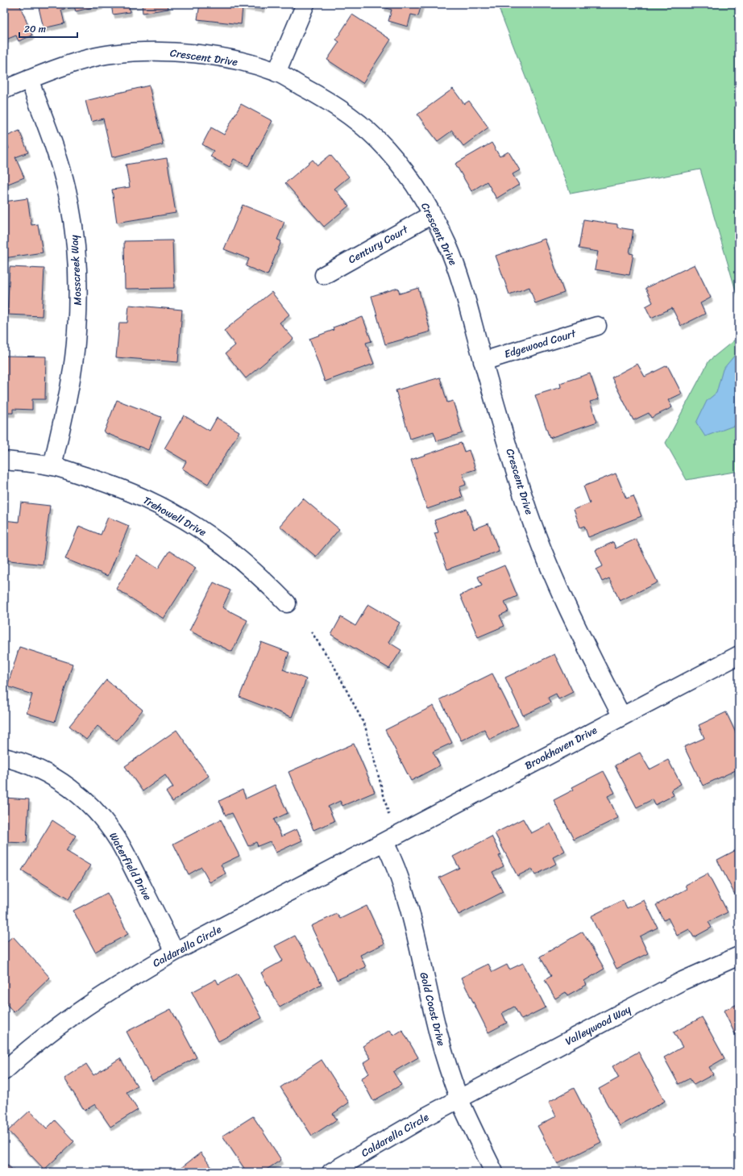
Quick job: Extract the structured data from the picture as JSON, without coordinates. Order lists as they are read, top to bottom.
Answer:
{
  "streets": {
    "street": [
      "Crescent Drive",
      "Century Court",
      "Mosscreek Way",
      "Edgewood Court",
      "Trehowell Drive",
      "Brookhaven Drive",
      "Waterfield Drive",
      "Caldarella Circle",
      "Gold Coast Drive",
      "Valleywood Way"
    ]
  },
  "crossings": [
    ["Crescent Drive", "Century Court"],
    ["Crescent Drive", "Mosscreek Way"],
    ["Crescent Drive", "Edgewood Court"],
    ["Crescent Drive", "Brookhaven Drive"],
    ["Mosscreek Way", "Trehowell Drive"],
    ["Brookhaven Drive", "Caldarella Circle"],
    ["Brookhaven Drive", "Gold Coast Drive"],
    ["Waterfield Drive", "Caldarella Circle"],
    ["Caldarella Circle", "Gold Coast Drive"],
    ["Caldarella Circle", "Valleywood Way"],
    ["Gold Coast Drive", "Valleywood Way"]
  ],
  "scale_bar": "20 m"
}
